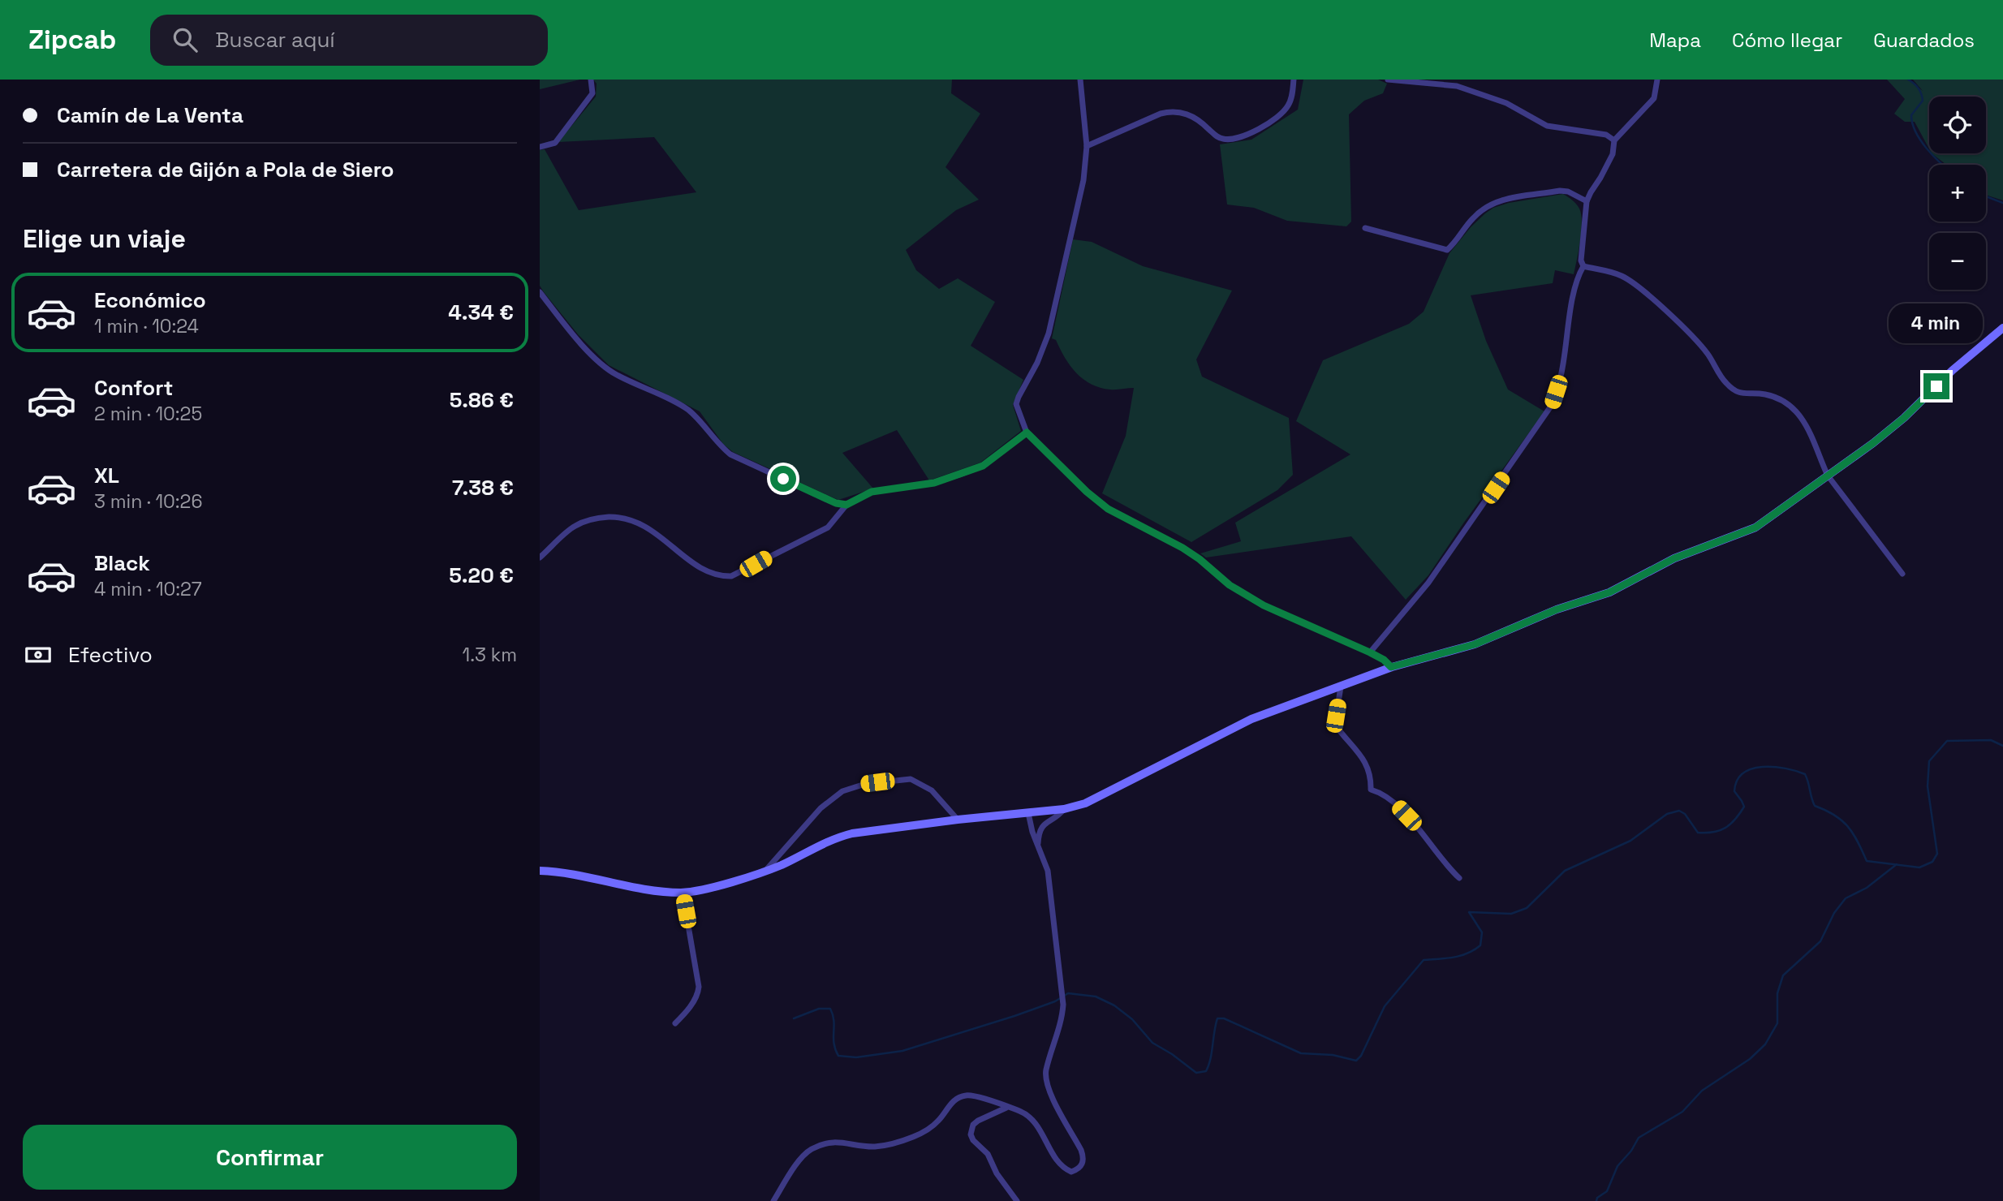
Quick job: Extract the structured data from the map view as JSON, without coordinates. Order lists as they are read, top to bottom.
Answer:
{
  "page": {
    "header": "Zipcab",
    "search": "Buscar aquí",
    "nav": ["Mapa", "Cómo llegar", "Guardados"],
    "banner": ["Camín de La Venta", "Carretera de Gijón a Pola de Siero"],
    "map_buttons": ["+", "−"],
    "heading": "Elige un viaje",
    "list": [
      {
        "name": "Económico",
        "note": "1 min · 10:24",
        "value": "4.34 €"
      },
      {
        "name": "Confort",
        "note": "2 min · 10:25",
        "value": "5.86 €"
      },
      {
        "name": "XL",
        "note": "3 min · 10:26",
        "value": "7.38 €"
      },
      {
        "name": "Black",
        "note": "4 min · 10:27",
        "value": "5.20 €"
      }
    ],
    "bubble": "4 min",
    "pay": ["Efectivo", "1.3 km"],
    "buttons": "Confirmar"
  }
}
